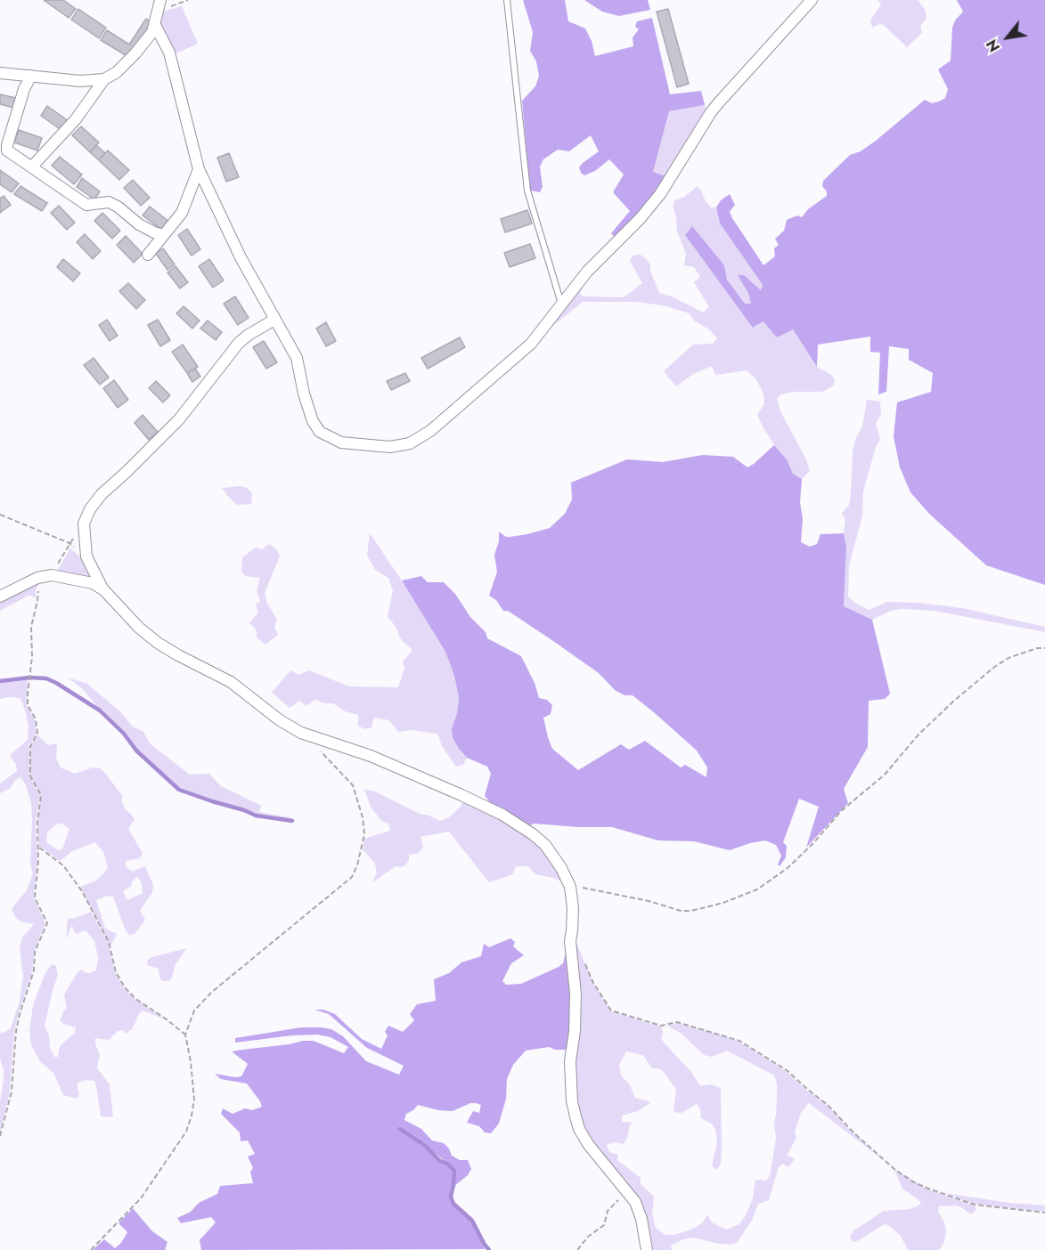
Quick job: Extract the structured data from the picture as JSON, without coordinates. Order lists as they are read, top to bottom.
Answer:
{
  "north": "bottom left"
}
